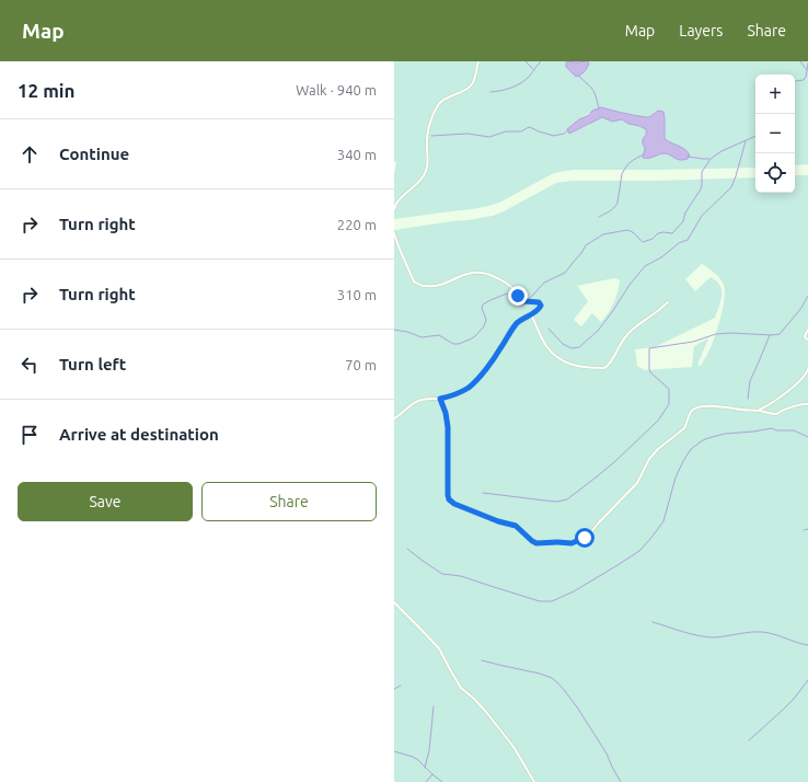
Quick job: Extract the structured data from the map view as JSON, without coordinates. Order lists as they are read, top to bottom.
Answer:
{
  "page": {
    "header": "Map",
    "nav": ["Map", "Layers", "Share"],
    "heading": ["12 min", "Walk · 940 m"],
    "map_buttons": ["+", "−"],
    "list": [
      ["Continue", "340 m"],
      ["Turn right", "220 m"],
      ["Turn right", "310 m"],
      ["Turn left", "70 m"],
      "Arrive at destination"
    ],
    "buttons": ["Save", "Share"]
  }
}
